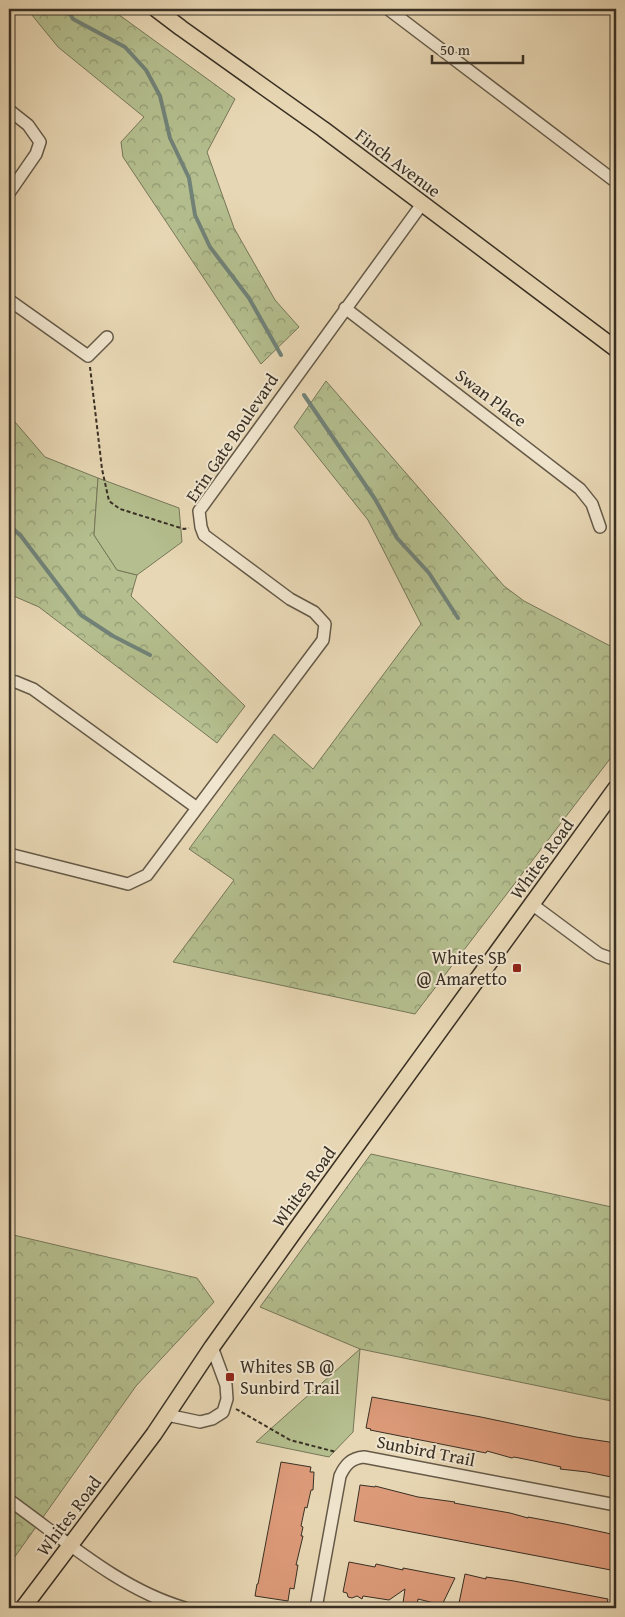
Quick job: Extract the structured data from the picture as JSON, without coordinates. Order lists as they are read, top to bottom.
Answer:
{
  "streets": {
    "main road": ["Finch Avenue", "Whites Road"],
    "street": ["Swan Place", "Erin Gate Boulevard", "Sunbird Trail"]
  },
  "crossings": [
    ["Finch Avenue", "Erin Gate Boulevard"],
    ["Swan Place", "Erin Gate Boulevard"]
  ],
  "places": {
    "transit": ["Whites SB @ Amaretto", "Whites SB @ Sunbird Trail"]
  },
  "scale_bar": "50 m"
}
